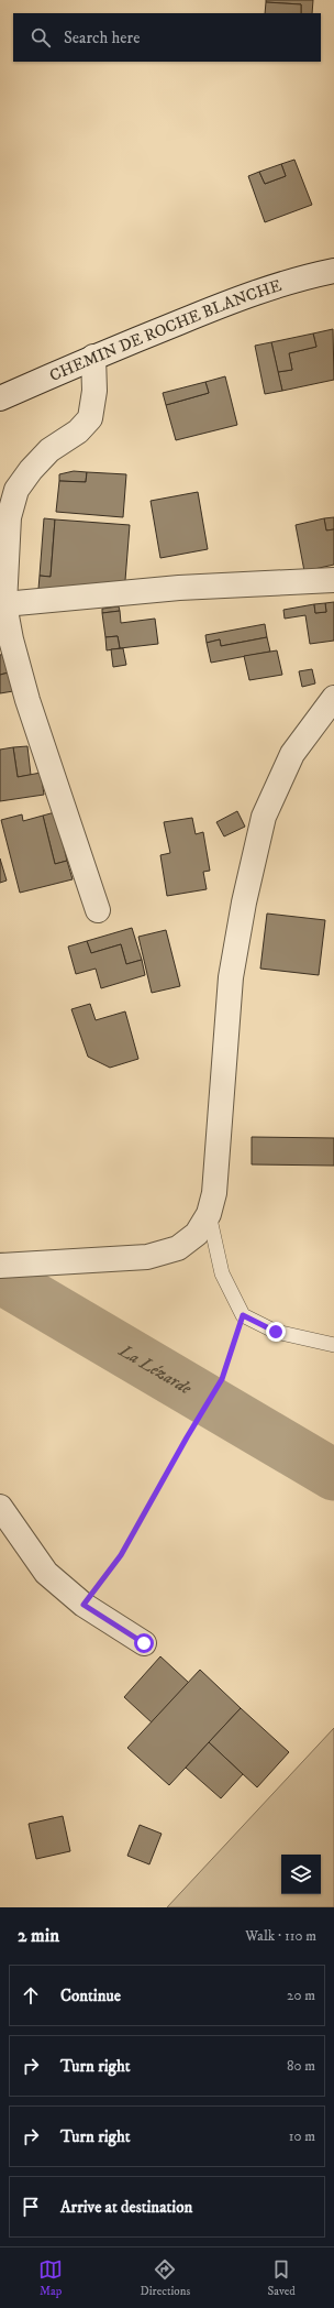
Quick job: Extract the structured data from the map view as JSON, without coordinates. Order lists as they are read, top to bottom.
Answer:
{
  "streets": {
    "street": ["CHEMIN DE ROCHE BLANCHE"]
  },
  "water": ["La Lézarde"],
  "page": {
    "search": "Search here",
    "heading": ["2 min", "Walk · 110 m"],
    "list": [
      ["Continue", "20 m"],
      ["Turn right", "80 m"],
      ["Turn right", "10 m"],
      "Arrive at destination"
    ],
    "nav": ["Map", "Directions", "Saved"]
  }
}
